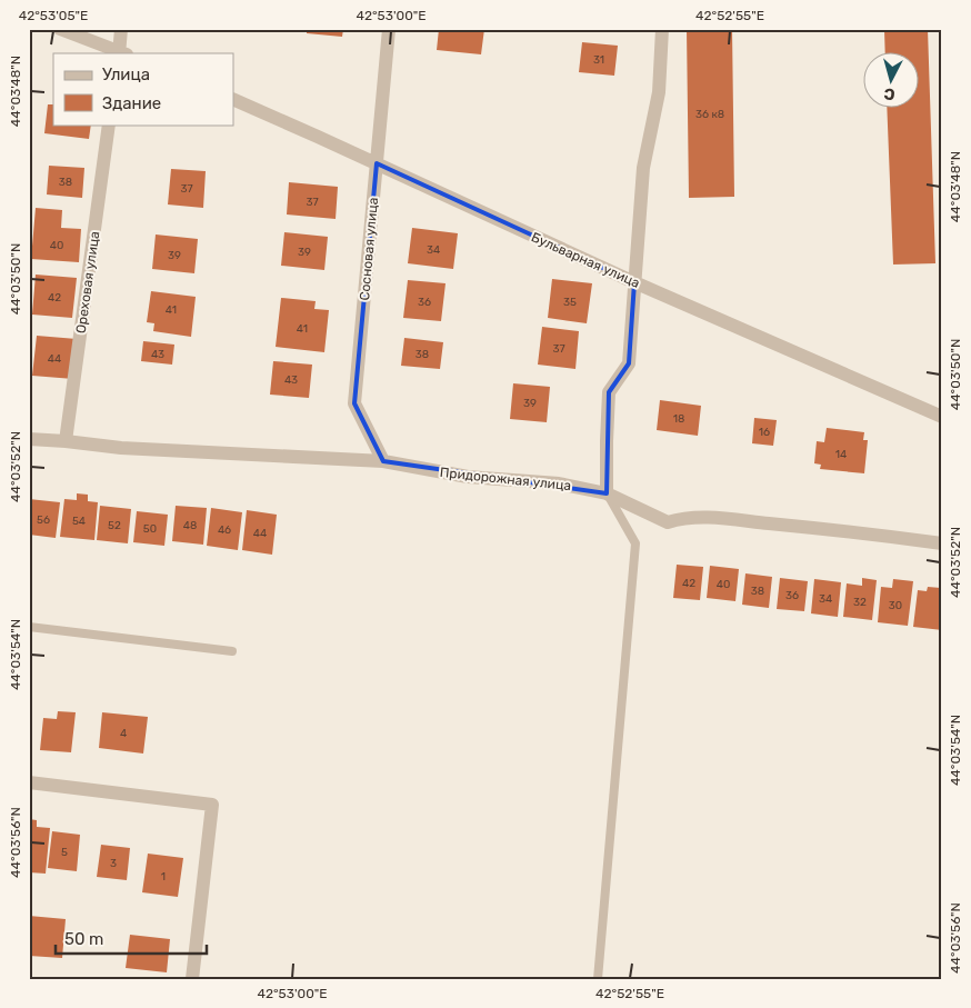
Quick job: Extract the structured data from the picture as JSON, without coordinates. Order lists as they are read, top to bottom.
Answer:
{
  "streets": {
    "street": [
      "Сосновая улица",
      "Бульварная улица",
      "Ореховая улица",
      "Придорожная улица"
    ]
  },
  "crossings": [
    ["Сосновая улица", "Бульварная улица"],
    ["Сосновая улица", "Придорожная улица"],
    ["Ореховая улица", "Придорожная улица"]
  ],
  "house_numbers": [
    "31",
    "36 к8",
    "38",
    "37",
    "37",
    "40",
    "34",
    "39",
    "39",
    "42",
    "36",
    "35",
    "41",
    "41",
    "37",
    "43",
    "38",
    "44",
    "43",
    "39",
    "18",
    "16",
    "14",
    "56",
    "54",
    "52",
    "48",
    "50",
    "46",
    "44",
    "42",
    "40",
    "38",
    "36",
    "34",
    "32",
    "30",
    "4",
    "5",
    "3",
    "1"
  ],
  "legend": ["Улица", "Здание"],
  "scale_bar": "50 m",
  "north": "bottom",
  "coordinates": [
    "42°53'05\"E",
    "42°53'00\"E",
    "42°52'55\"E",
    "44°03'48\"N",
    "44°03'50\"N",
    "44°03'52\"N",
    "44°03'54\"N",
    "44°03'56\"N"
  ]
}
